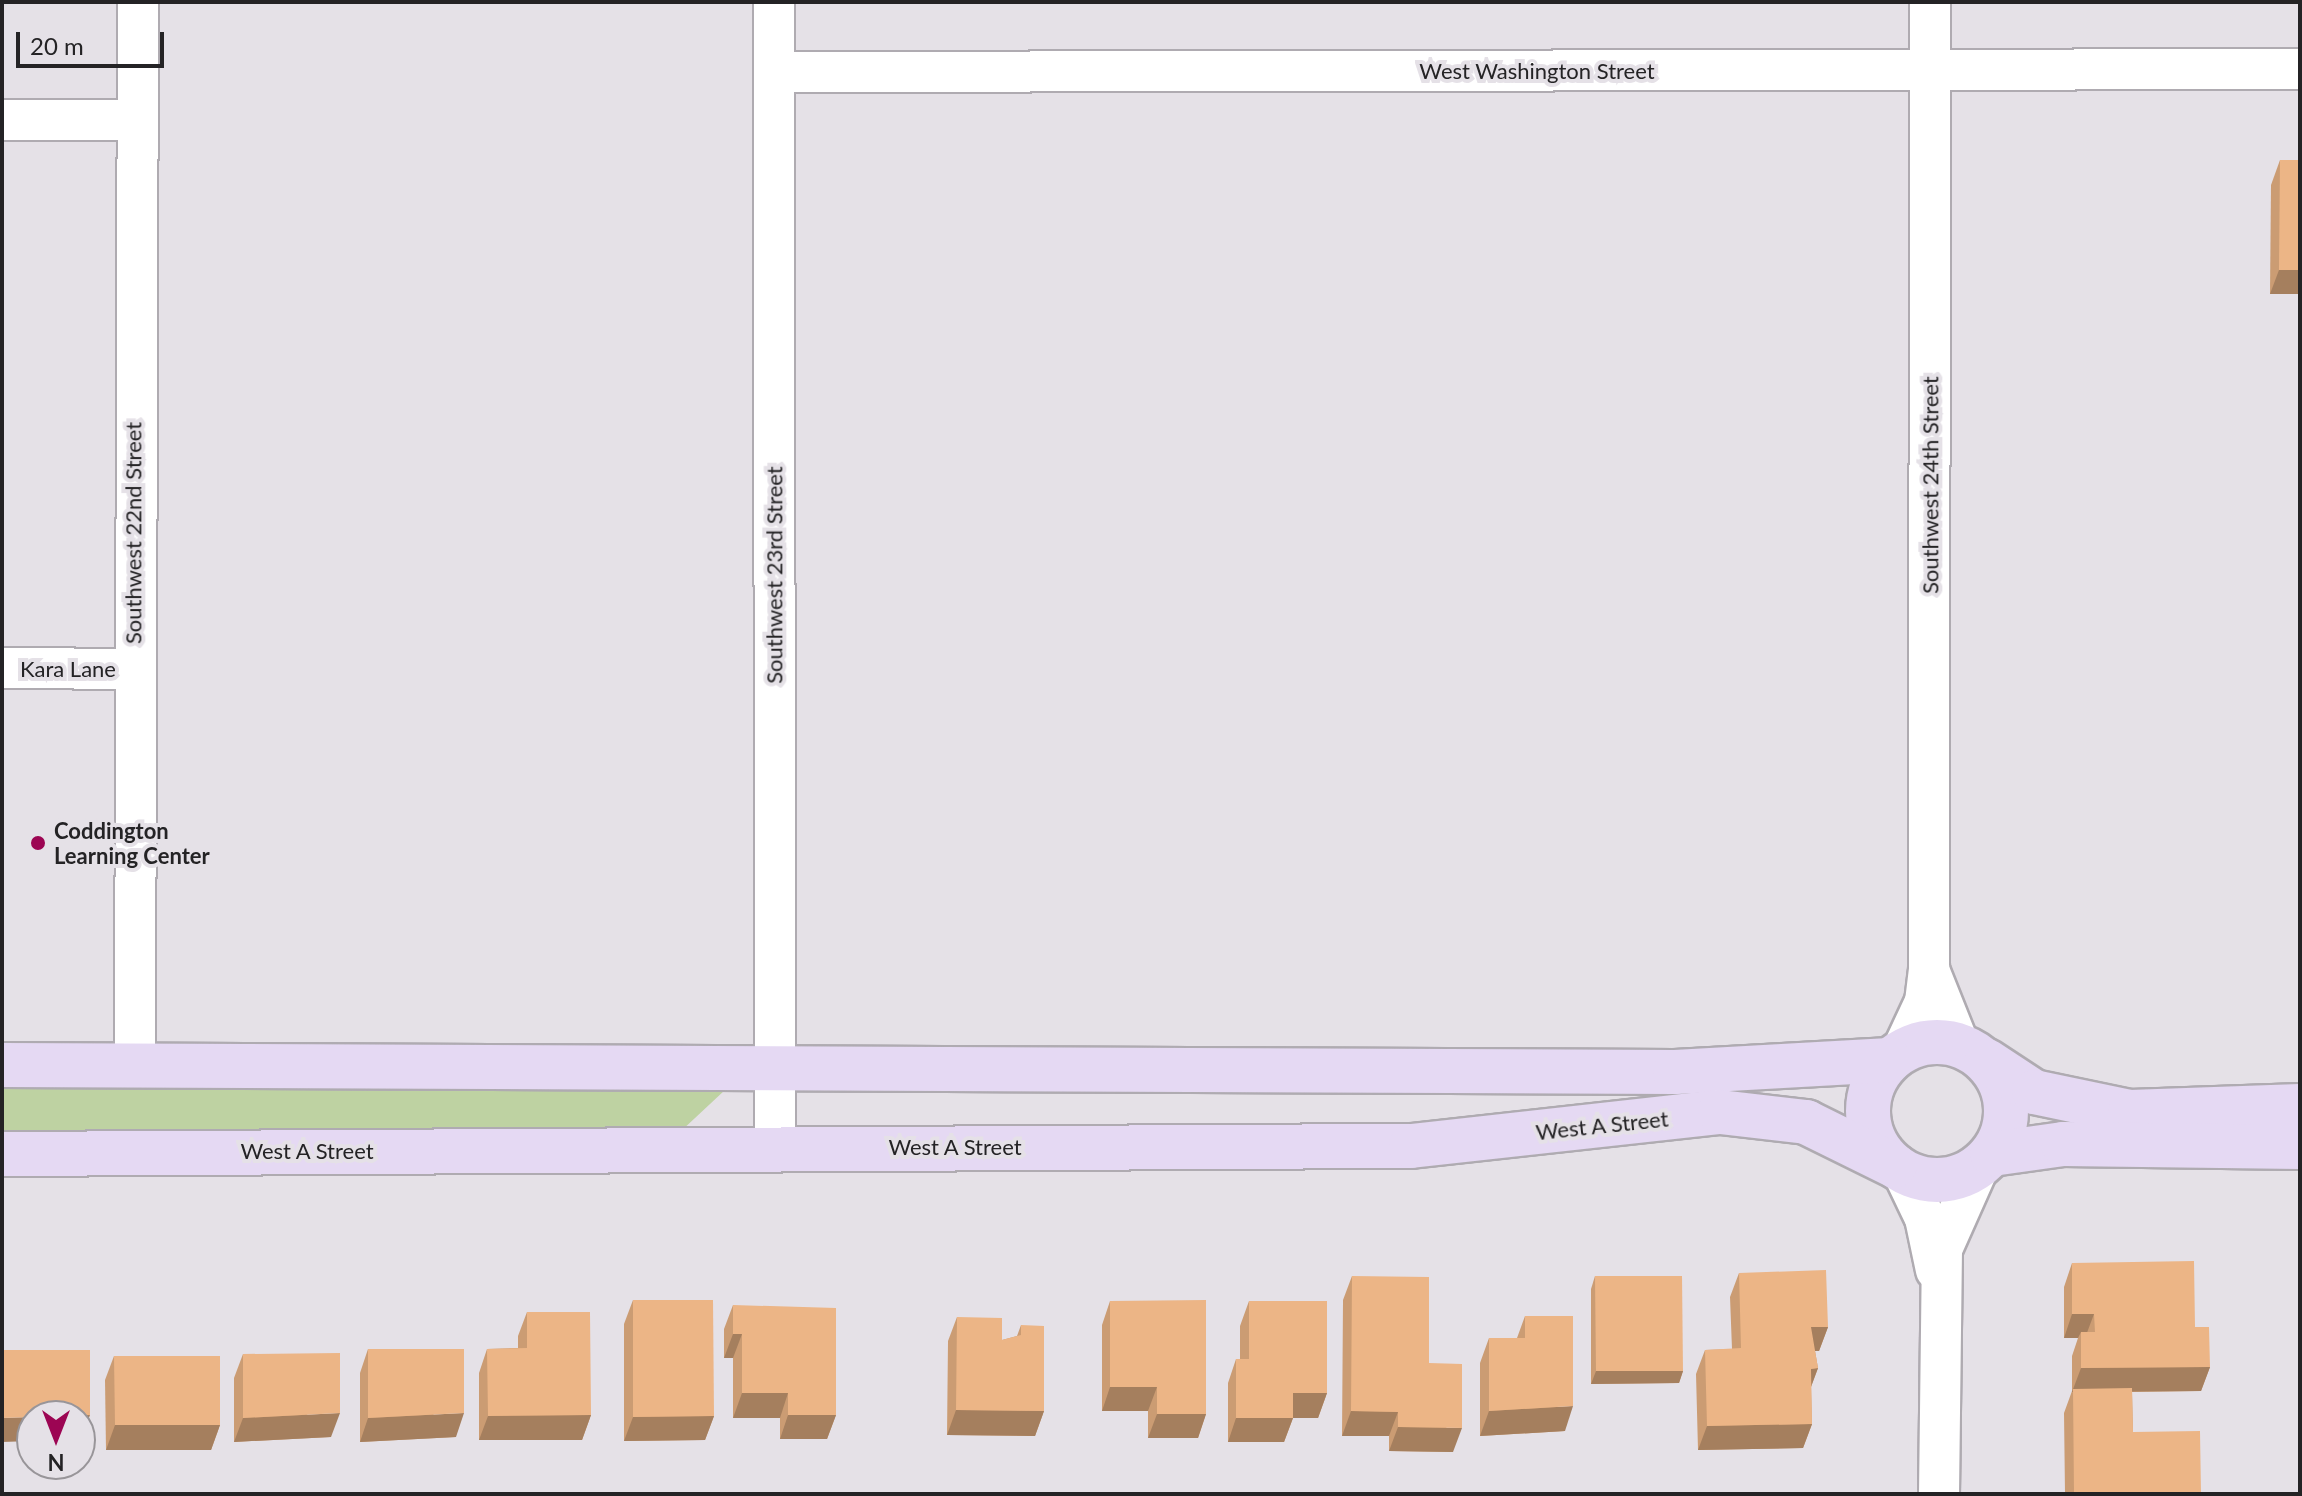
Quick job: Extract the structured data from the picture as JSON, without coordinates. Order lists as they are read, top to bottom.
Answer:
{
  "streets": {
    "main road": ["West A Street"],
    "street": [
      "West Washington Street",
      "Southwest 24th Street",
      "Southwest 22nd Street",
      "Southwest 23rd Street",
      "Kara Lane"
    ]
  },
  "crossings": [
    ["West Washington Street", "Southwest 24th Street"],
    ["West Washington Street", "Southwest 23rd Street"],
    ["Southwest 24th Street", "West A Street"],
    ["Southwest 22nd Street", "Kara Lane"],
    ["Southwest 22nd Street", "West A Street"],
    ["Southwest 23rd Street", "West A Street"]
  ],
  "places": ["Coddington Learning Center"],
  "scale_bar": "20 m",
  "north": "bottom"
}
